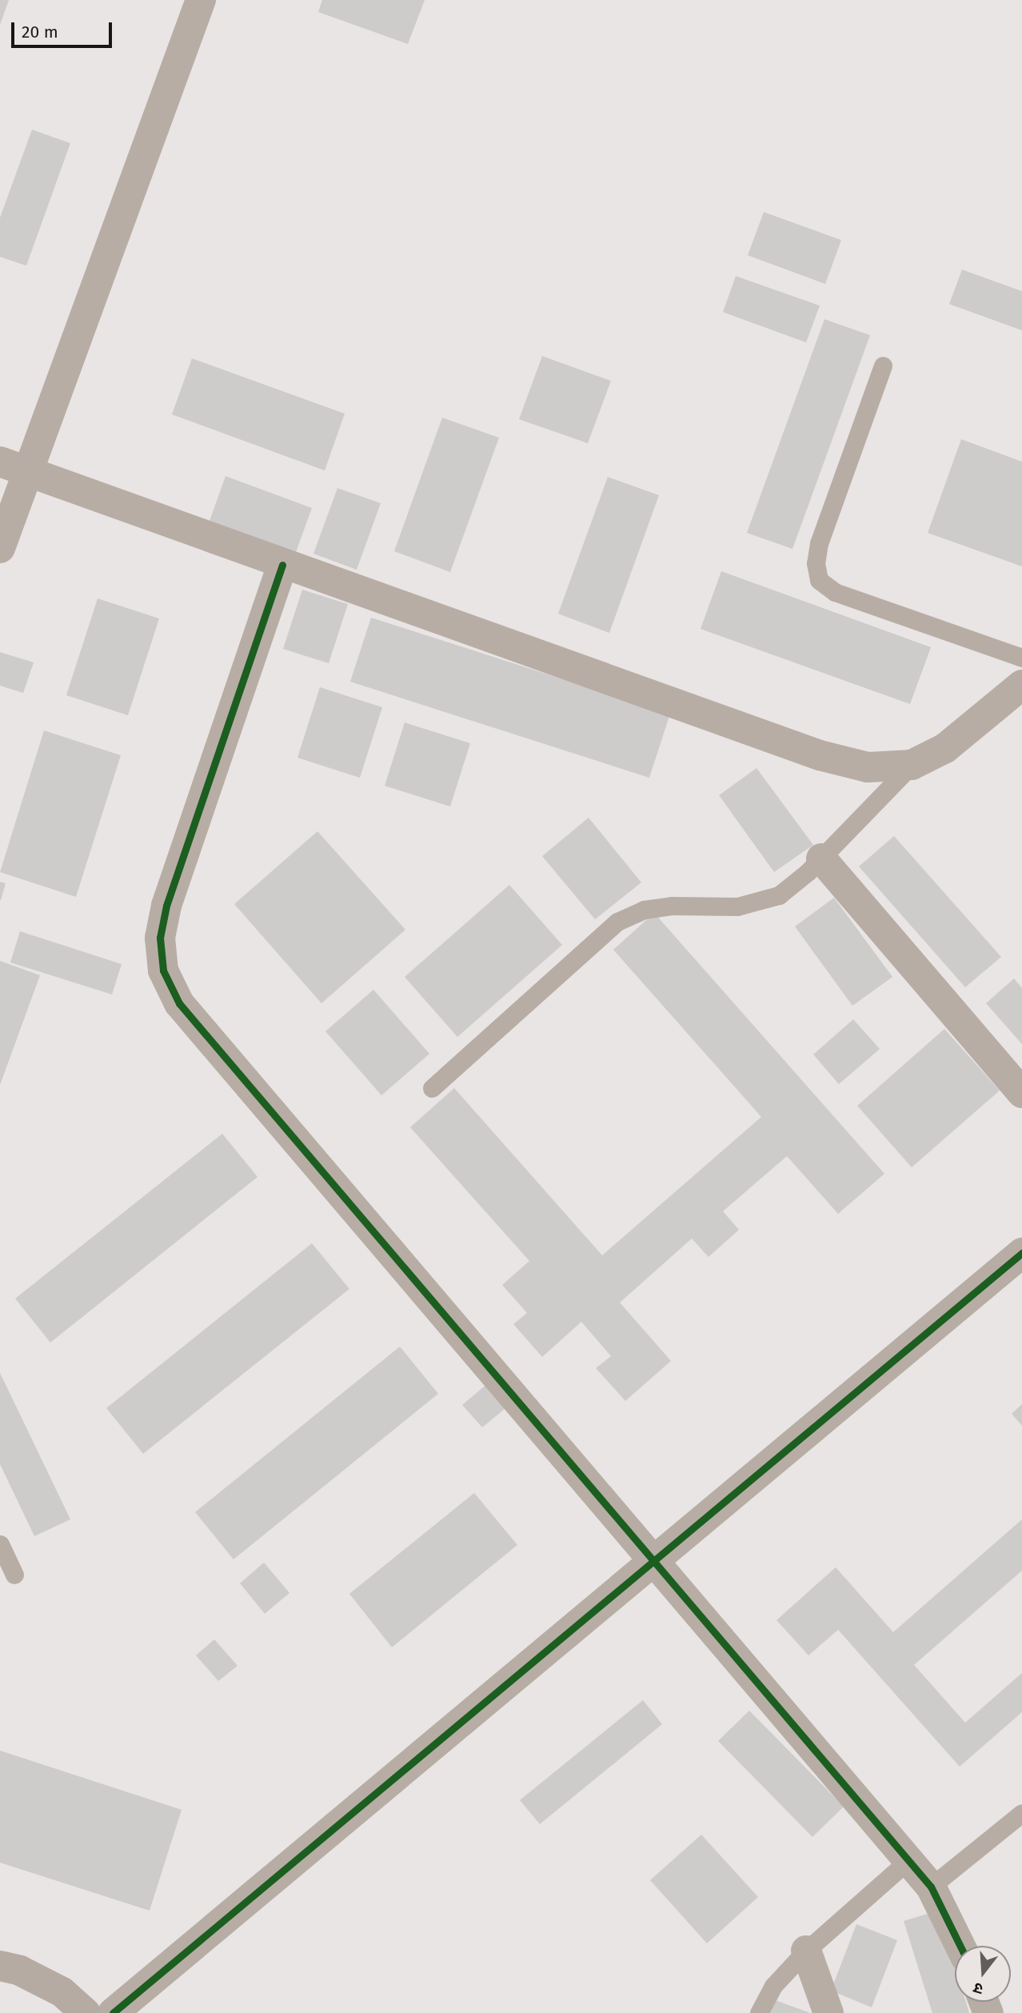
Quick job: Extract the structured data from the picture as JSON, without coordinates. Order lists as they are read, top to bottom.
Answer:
{
  "scale_bar": "20 m",
  "north": "bottom"
}
